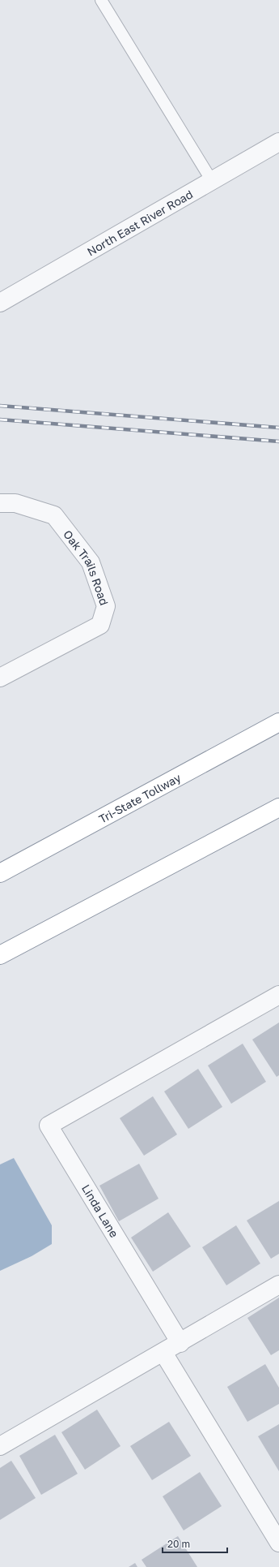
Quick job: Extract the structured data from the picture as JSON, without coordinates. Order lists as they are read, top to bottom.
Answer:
{
  "streets": {
    "highway": ["Tri-State Tollway"],
    "street": ["North East River Road", "Oak Trails Road", "Linda Lane"]
  },
  "scale_bar": "20 m"
}
